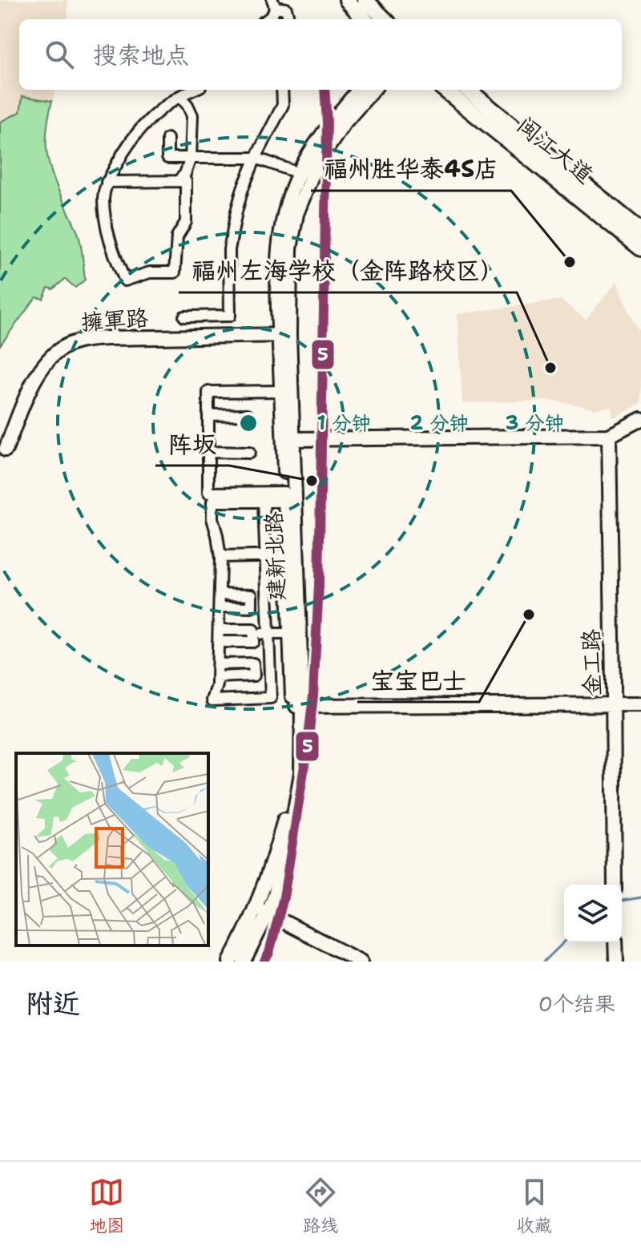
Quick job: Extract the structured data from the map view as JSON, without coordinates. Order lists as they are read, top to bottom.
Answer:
{
  "streets": {
    "main road": ["闽江大道"],
    "street": ["擁軍路", "建新北路", "金工路"]
  },
  "crossings": [
    ["擁軍路", "建新北路"]
  ],
  "places": [
    "福州胜华泰4S店",
    "福州左海学校（金阵路校区）",
    "阵坂",
    "宝宝巴士"
  ],
  "lines": ["transit line 5"],
  "page": {
    "search": "搜索地点",
    "heading": ["附近", "0个结果"],
    "nav": ["地图", "路线", "收藏"]
  },
  "rings": ["1 分钟", "2 分钟", "3 分钟"]
}
